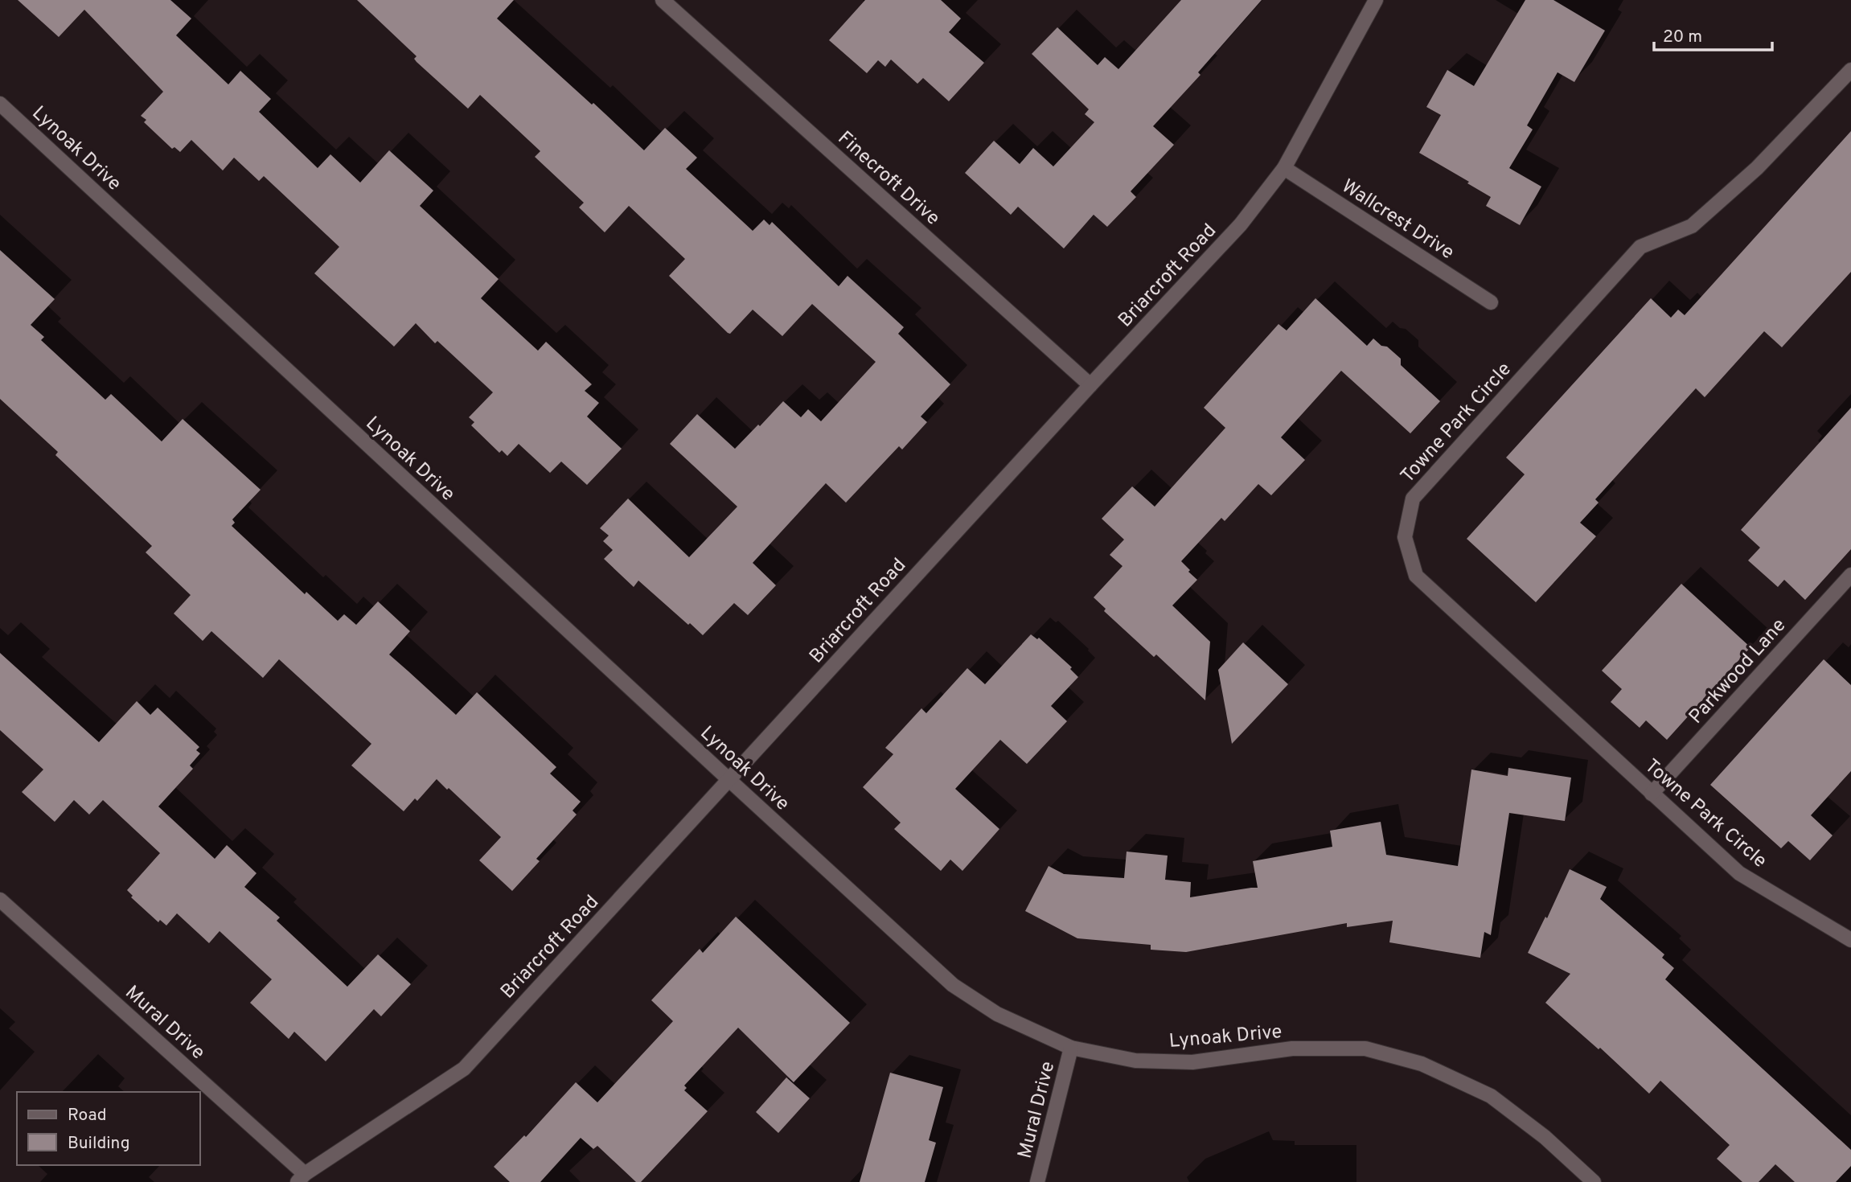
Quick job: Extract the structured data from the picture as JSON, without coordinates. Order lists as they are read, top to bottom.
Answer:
{
  "streets": {
    "street": [
      "Lynoak Drive",
      "Finecroft Drive",
      "Wallcrest Drive",
      "Briarcroft Road",
      "Towne Park Circle",
      "Parkwood Lane",
      "Mural Drive"
    ]
  },
  "crossings": [
    ["Lynoak Drive", "Briarcroft Road"],
    ["Lynoak Drive", "Mural Drive"],
    ["Finecroft Drive", "Briarcroft Road"],
    ["Wallcrest Drive", "Briarcroft Road"],
    ["Briarcroft Road", "Mural Drive"],
    ["Towne Park Circle", "Parkwood Lane"]
  ],
  "legend": ["Road", "Building"],
  "scale_bar": "20 m"
}
